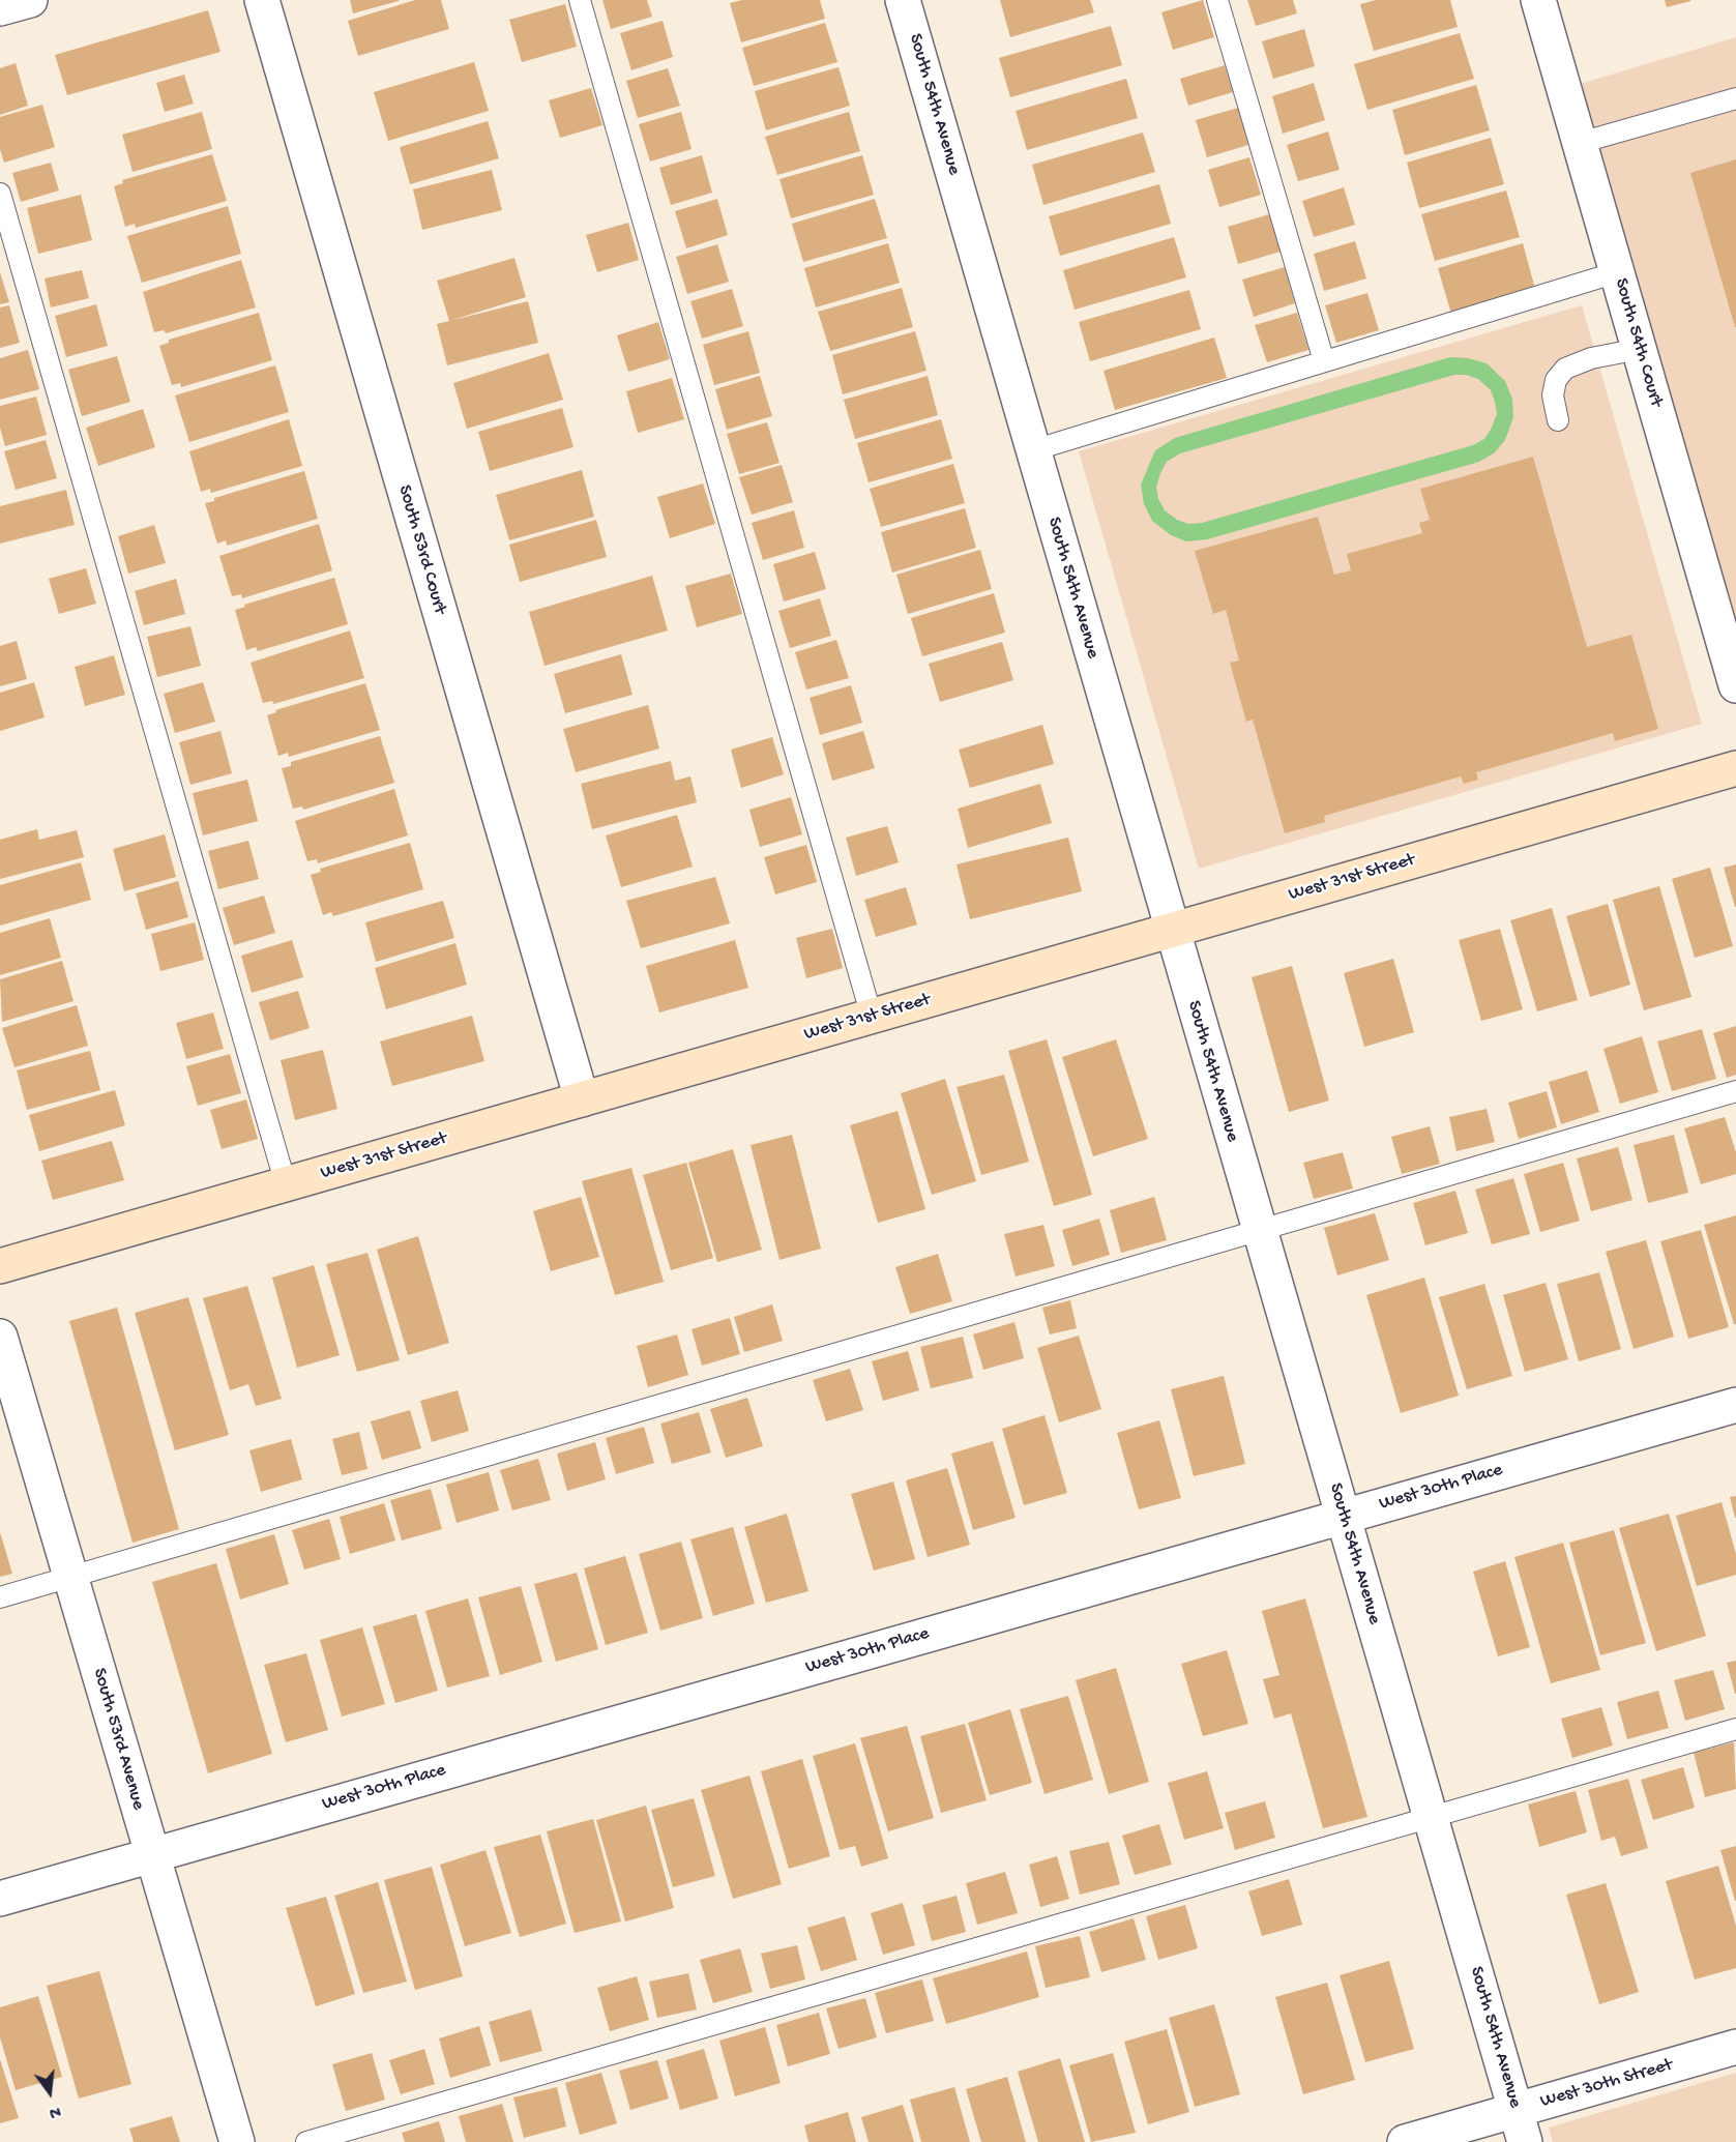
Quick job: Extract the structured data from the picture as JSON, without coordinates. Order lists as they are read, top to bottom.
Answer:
{
  "streets": {
    "main road": ["West 31st Street"],
    "street": [
      "South 54th Avenue",
      "South 54th Court",
      "South 53rd Court",
      "West 30th Place",
      "South 53rd Avenue",
      "West 30th Street"
    ]
  },
  "crossings": [
    ["South 54th Avenue", "West 31st Street"],
    ["South 54th Avenue", "West 30th Place"],
    ["South 54th Avenue", "West 30th Street"],
    ["South 53rd Court", "West 31st Street"],
    ["West 30th Place", "South 53rd Avenue"]
  ],
  "north": "bottom"
}
